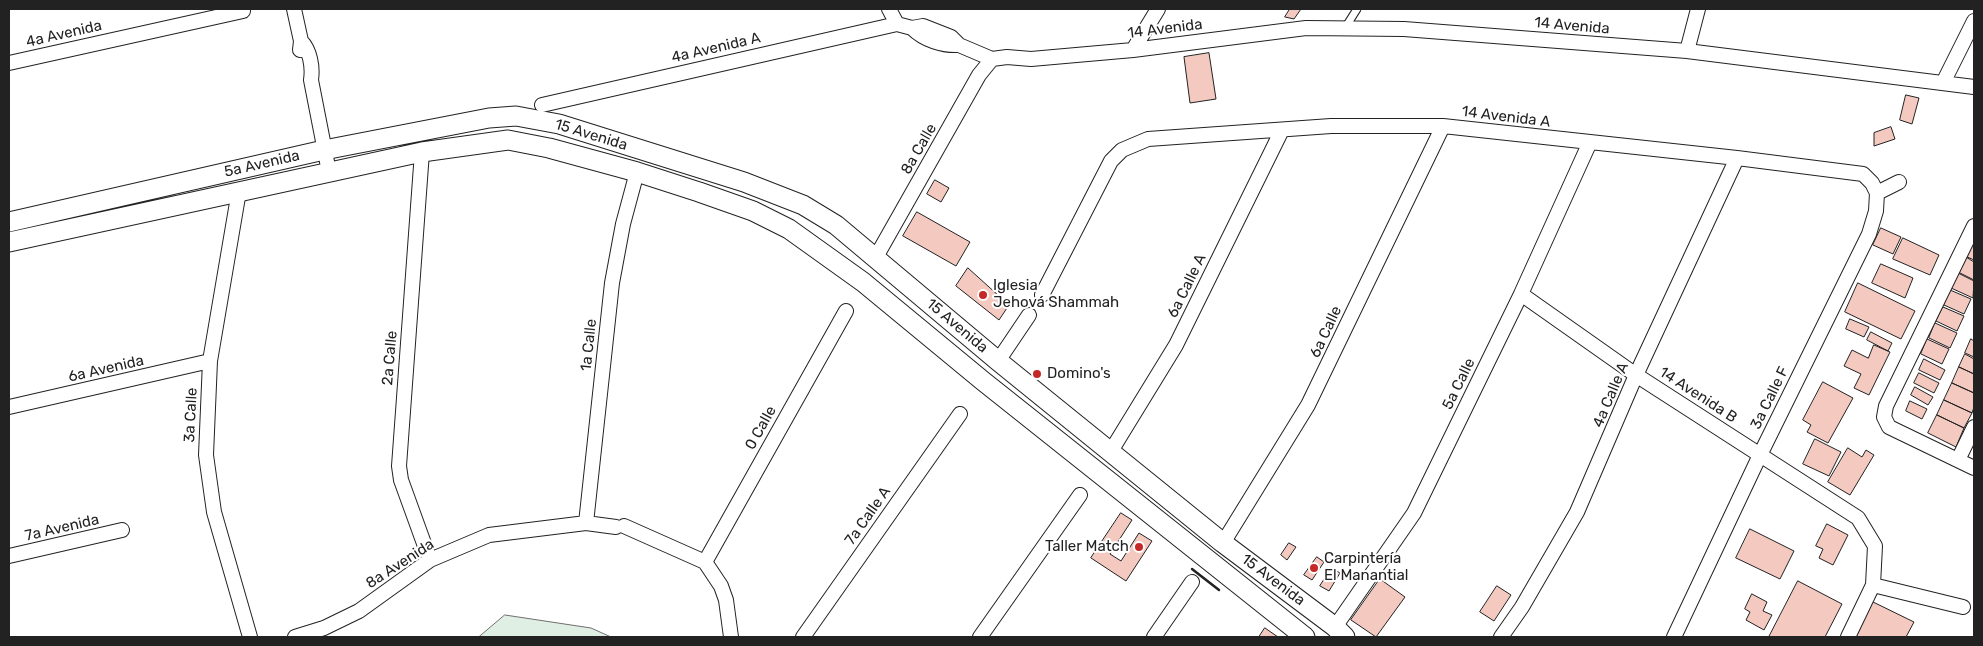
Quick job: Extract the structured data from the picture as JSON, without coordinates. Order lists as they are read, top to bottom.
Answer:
{
  "streets": {
    "main road": ["15 Avenida", "5a Avenida"],
    "street": [
      "14 Avenida",
      "4a Avenida",
      "4a Avenida A",
      "14 Avenida A",
      "8a Calle",
      "6a Calle A",
      "6a Calle",
      "1a Calle",
      "2a Calle",
      "6a Avenida",
      "5a Calle",
      "4a Calle A",
      "14 Avenida B",
      "3a Calle F",
      "3a Calle",
      "0 Calle",
      "7a Calle A",
      "7a Avenida",
      "8a Avenida"
    ]
  },
  "crossings": [
    ["14 Avenida", "4a Avenida A"],
    ["14 Avenida", "8a Calle"],
    ["14 Avenida A", "6a Calle A"],
    ["14 Avenida A", "6a Calle"],
    ["14 Avenida A", "5a Calle"],
    ["14 Avenida A", "4a Calle A"],
    ["14 Avenida A", "3a Calle F"],
    ["15 Avenida", "8a Calle"],
    ["15 Avenida", "5a Avenida"],
    ["15 Avenida", "6a Calle A"],
    ["15 Avenida", "6a Calle"],
    ["15 Avenida", "1a Calle"],
    ["15 Avenida", "5a Calle"],
    ["5a Avenida", "2a Calle"],
    ["5a Avenida", "3a Calle"],
    ["1a Calle", "8a Avenida"],
    ["2a Calle", "8a Avenida"],
    ["6a Avenida", "3a Calle"],
    ["5a Calle", "14 Avenida B"],
    ["4a Calle A", "14 Avenida B"],
    ["14 Avenida B", "3a Calle F"],
    ["0 Calle", "8a Avenida"]
  ],
  "places": [
    "Iglesia Jehová Shammah",
    "Domino's",
    "Taller Match",
    "Carpintería El Manantial"
  ]
}
